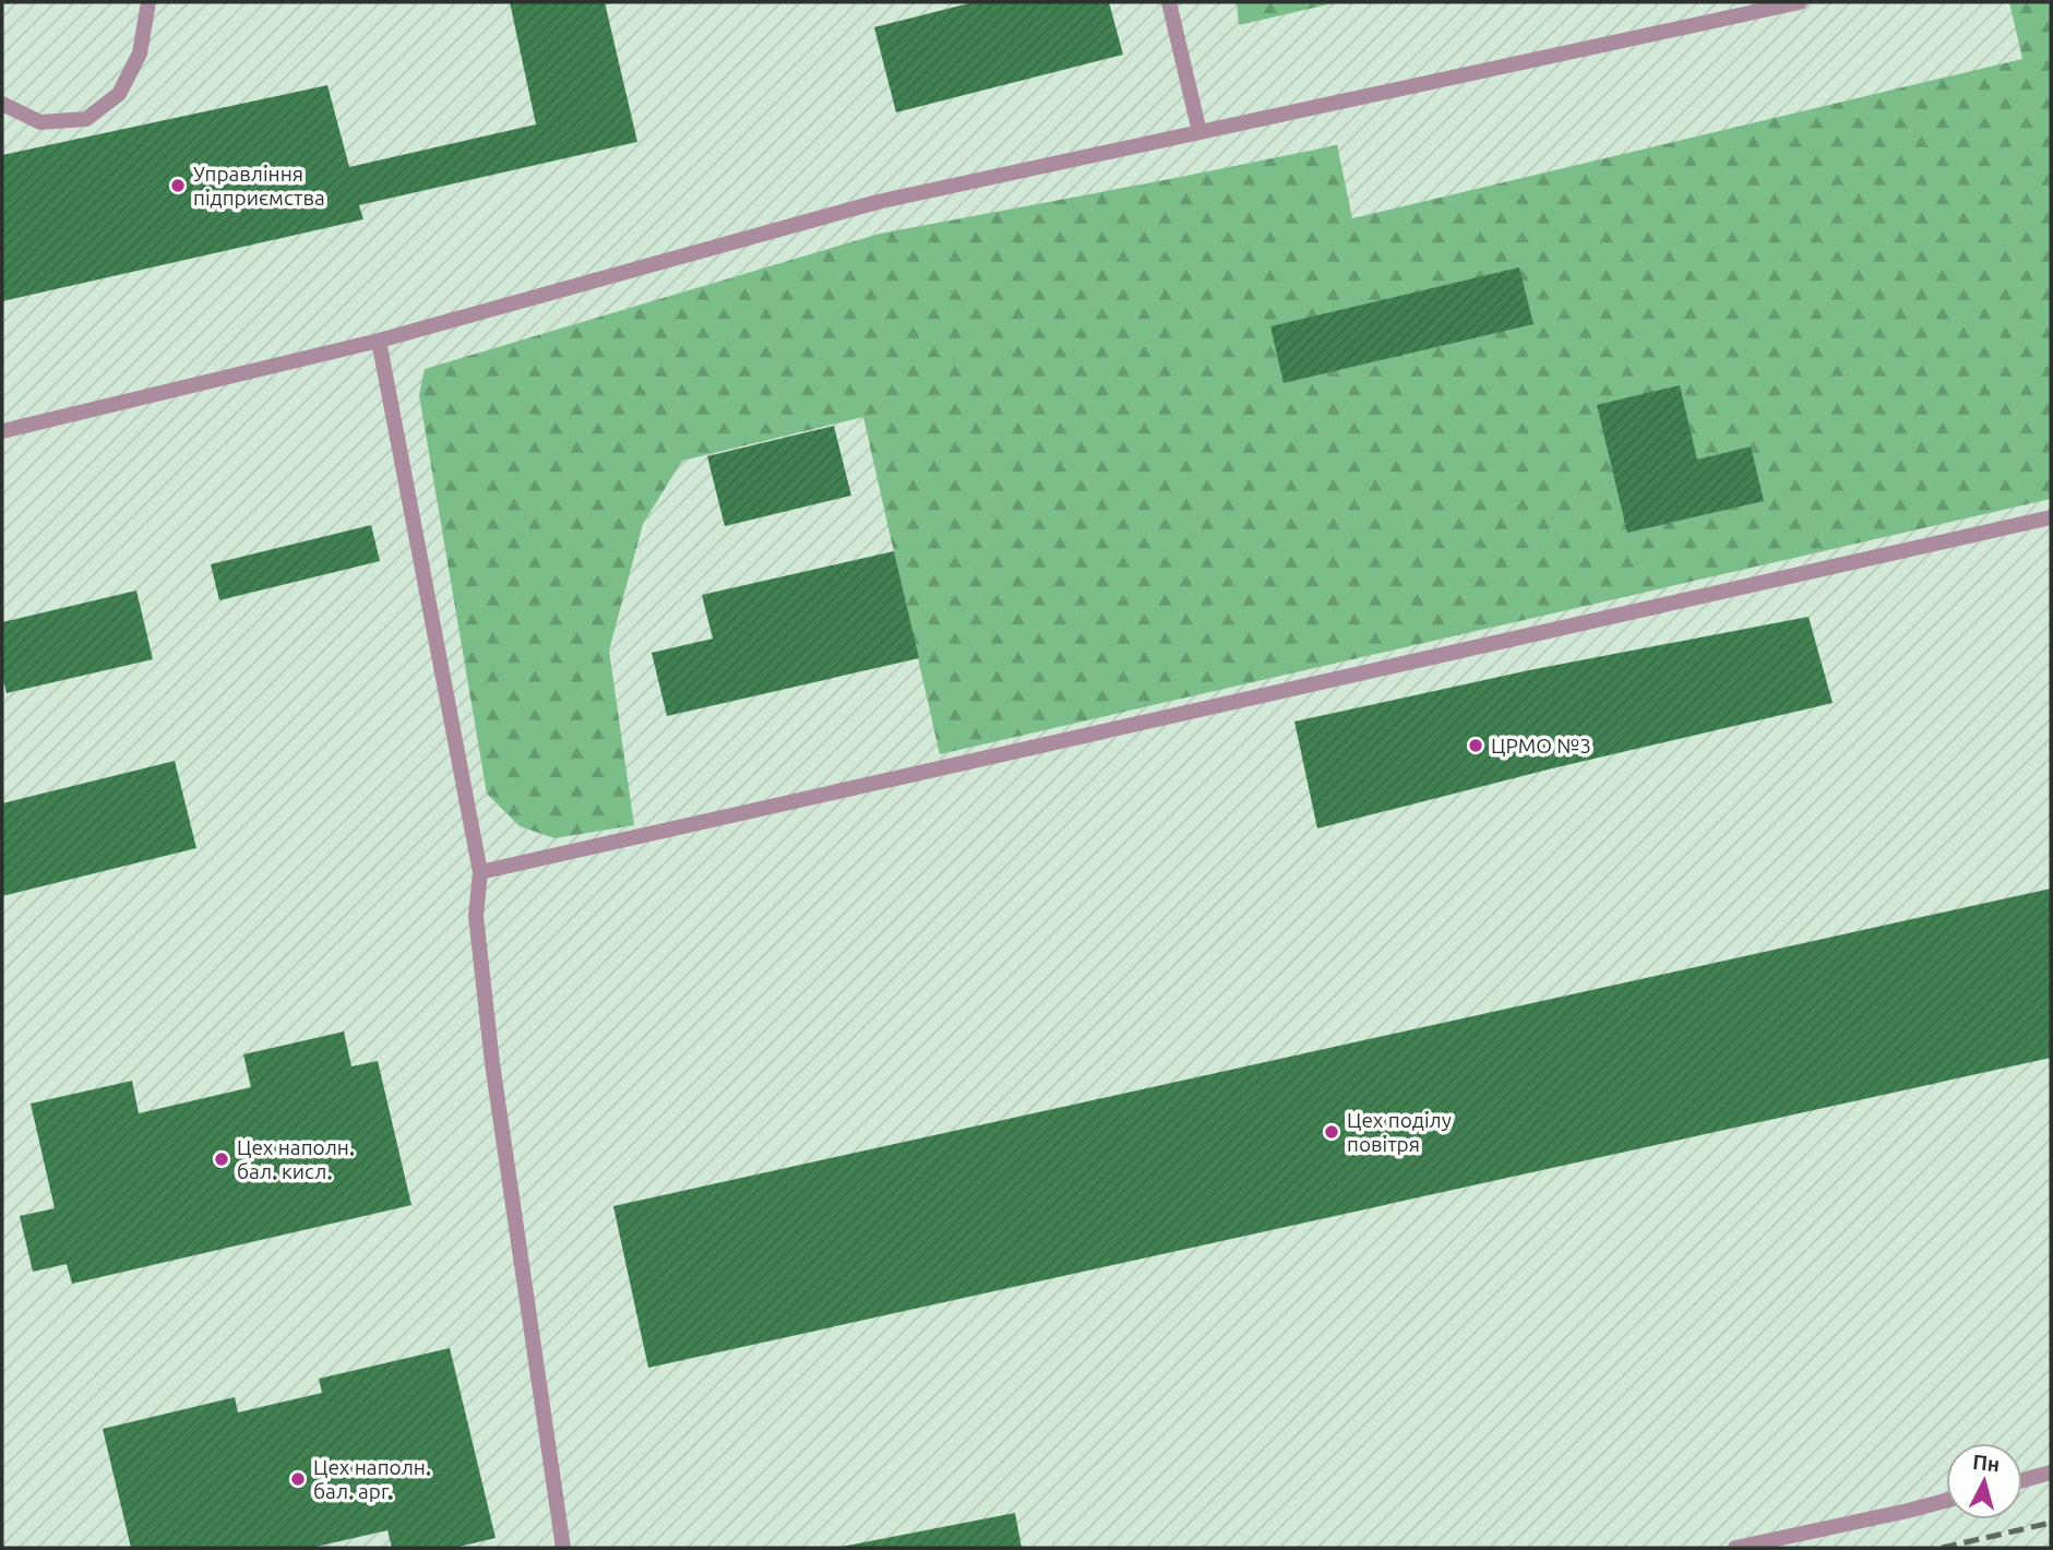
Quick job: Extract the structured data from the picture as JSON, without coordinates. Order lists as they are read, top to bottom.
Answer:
{
  "places": [
    "Управління підприємства",
    "ЦРМО №3",
    "Цех поділу повітря",
    "Цех наполн. бал. кисл.",
    "Цех наполн. бал. арг."
  ],
  "north": "top"
}
